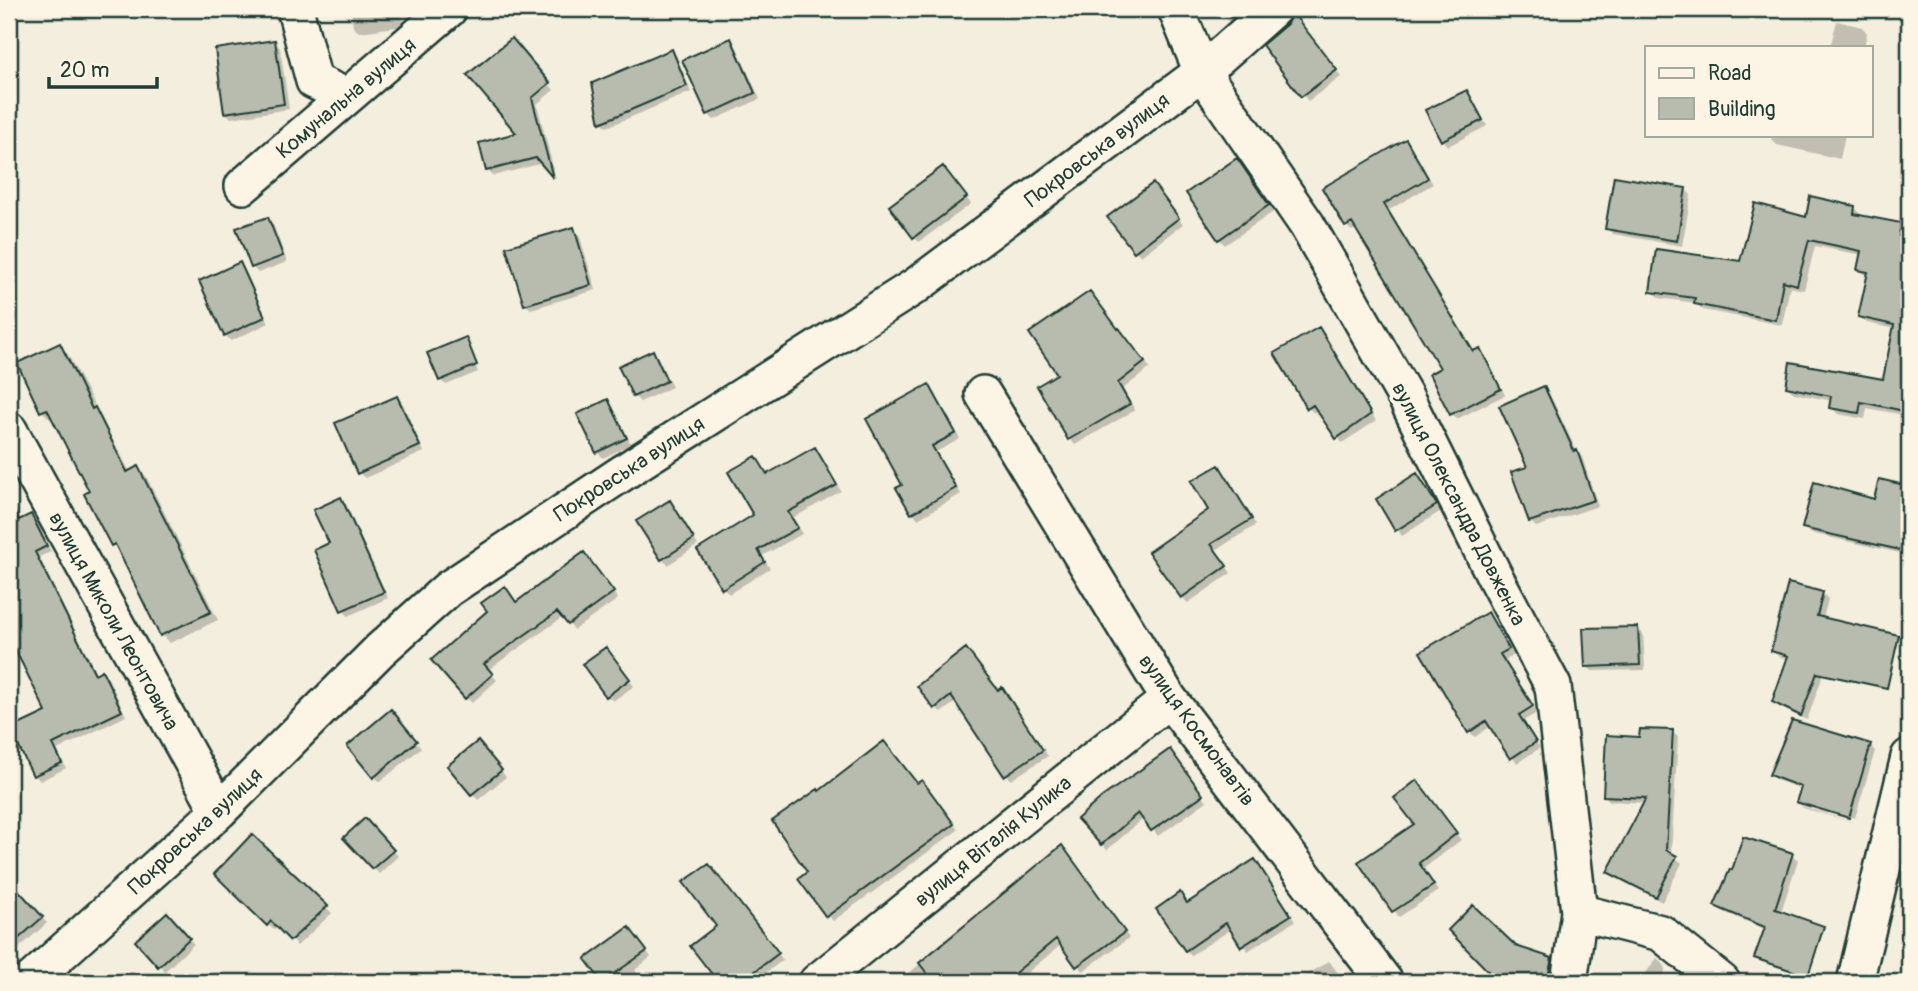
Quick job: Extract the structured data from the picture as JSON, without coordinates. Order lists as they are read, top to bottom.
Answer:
{
  "streets": {
    "street": [
      "Комунальна вулиця",
      "Покровська вулиця",
      "вулиця Олександра Довженка",
      "вулиця Миколи Леонтовича",
      "вулиця Космонавтів",
      "вулиця Віталія Кулика"
    ]
  },
  "crossings": [
    ["Покровська вулиця", "вулиця Олександра Довженка"],
    ["Покровська вулиця", "вулиця Миколи Леонтовича"],
    ["вулиця Космонавтів", "вулиця Віталія Кулика"]
  ],
  "legend": ["Road", "Building"],
  "scale_bar": "20 m"
}
